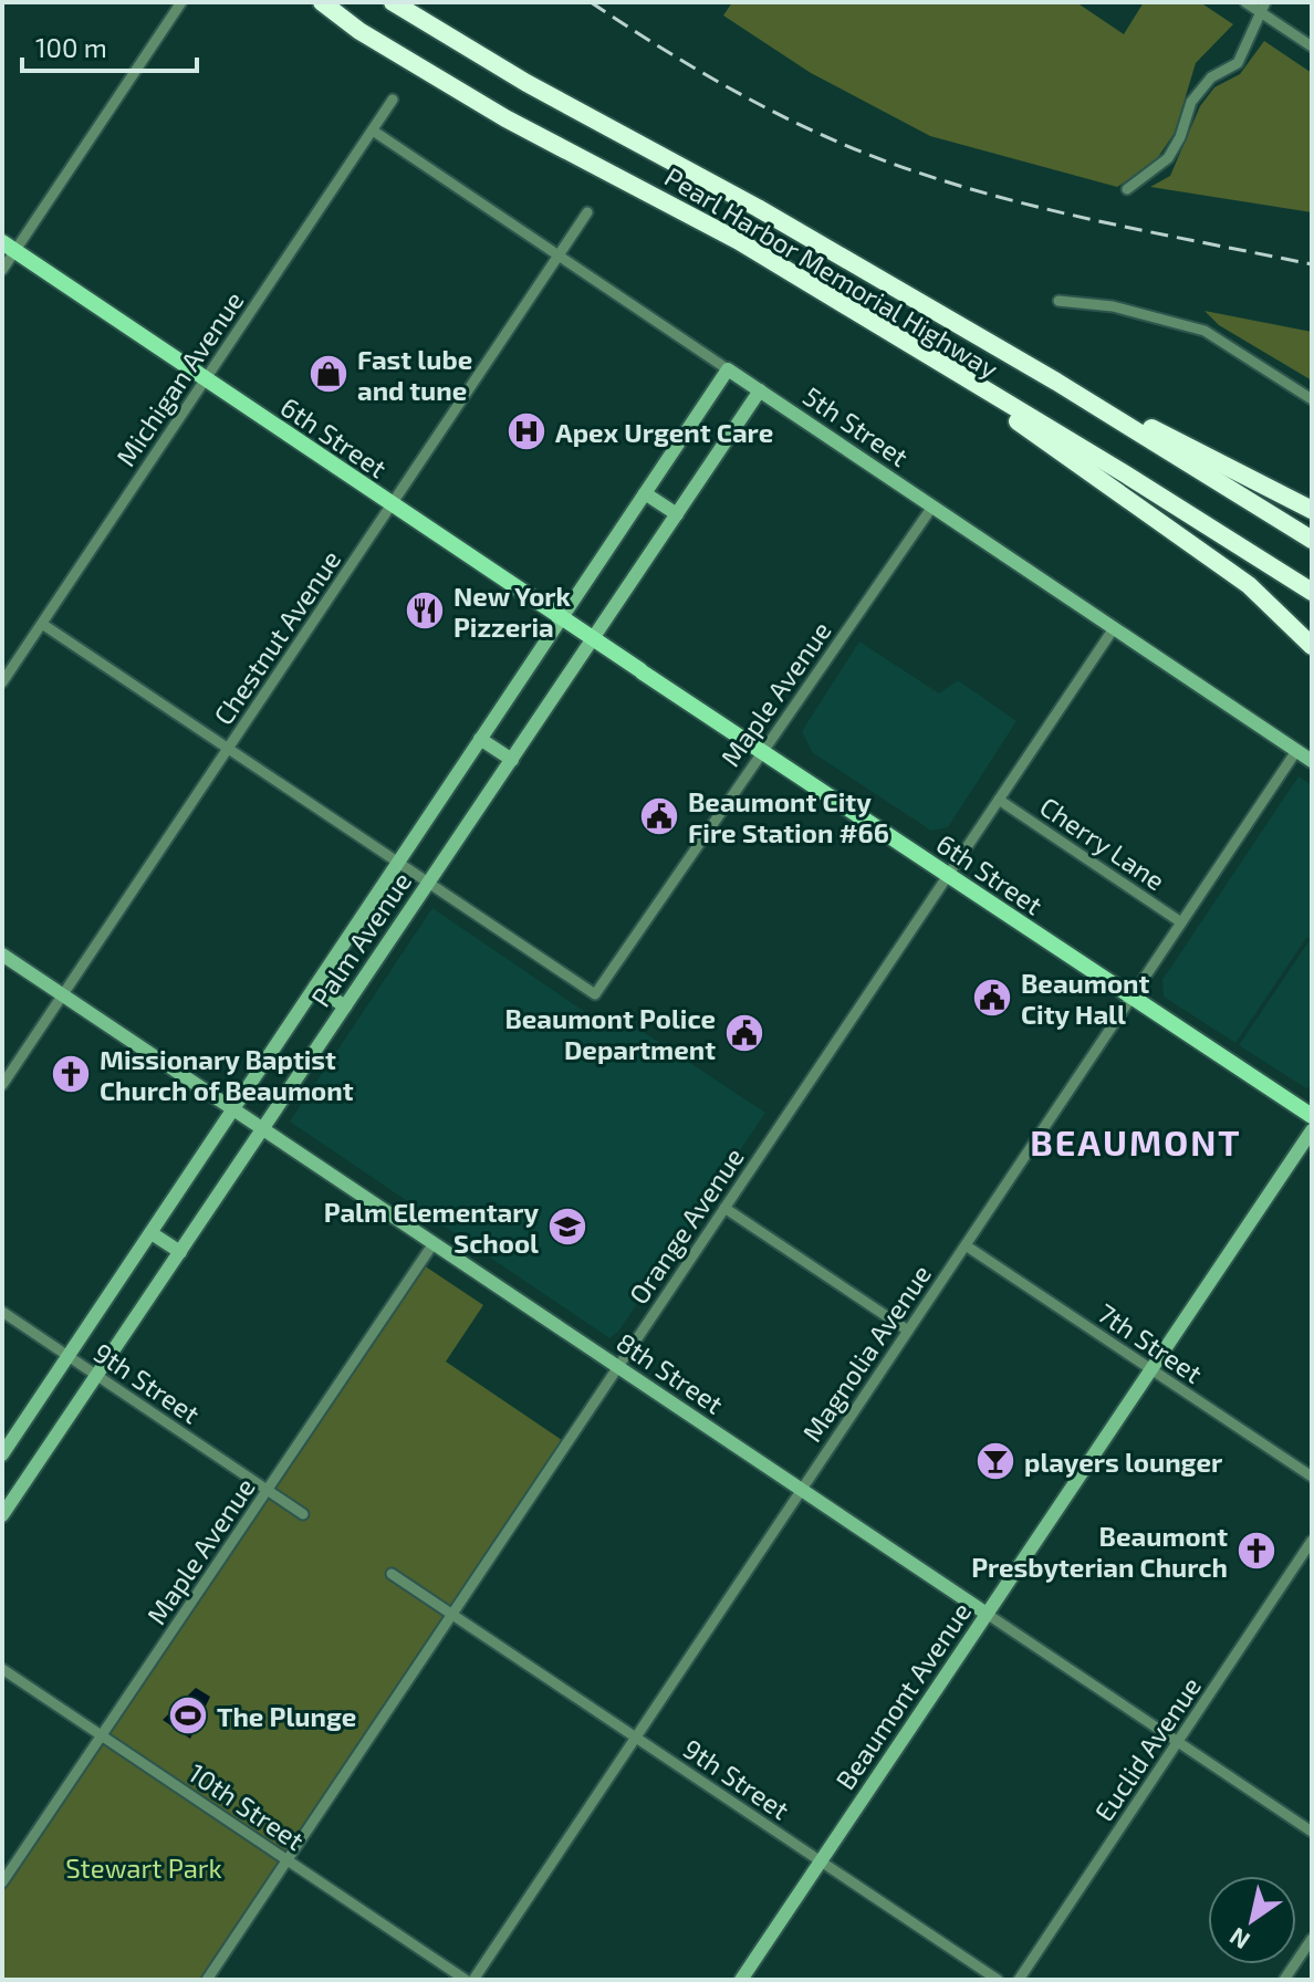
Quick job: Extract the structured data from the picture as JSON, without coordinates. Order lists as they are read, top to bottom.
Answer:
{
  "streets": {
    "highway": ["Pearl Harbor Memorial Highway"],
    "main road": ["6th Street"],
    "street": [
      "Michigan Avenue",
      "5th Street",
      "Chestnut Avenue",
      "Maple Avenue",
      "Cherry Lane",
      "Palm Avenue",
      "Orange Avenue",
      "7th Street",
      "Magnolia Avenue",
      "8th Street",
      "9th Street",
      "Beaumont Avenue",
      "Euclid Avenue",
      "10th Street"
    ]
  },
  "crossings": [
    ["Michigan Avenue", "5th Street"],
    ["Michigan Avenue", "6th Street"],
    ["5th Street", "Chestnut Avenue"],
    ["5th Street", "Maple Avenue"],
    ["5th Street", "Palm Avenue"],
    ["5th Street", "Orange Avenue"],
    ["5th Street", "Magnolia Avenue"],
    ["6th Street", "Chestnut Avenue"],
    ["6th Street", "Maple Avenue"],
    ["6th Street", "Palm Avenue"],
    ["6th Street", "Orange Avenue"],
    ["6th Street", "Magnolia Avenue"],
    ["Chestnut Avenue", "8th Street"],
    ["Maple Avenue", "Palm Avenue"],
    ["Maple Avenue", "8th Street"],
    ["Maple Avenue", "9th Street"],
    ["Maple Avenue", "10th Street"],
    ["Cherry Lane", "Orange Avenue"],
    ["Cherry Lane", "Magnolia Avenue"],
    ["Palm Avenue", "8th Street"],
    ["Palm Avenue", "9th Street"],
    ["Orange Avenue", "8th Street"],
    ["Orange Avenue", "9th Street"],
    ["Orange Avenue", "10th Street"],
    ["7th Street", "Magnolia Avenue"],
    ["7th Street", "Beaumont Avenue"],
    ["Magnolia Avenue", "8th Street"],
    ["Magnolia Avenue", "9th Street"],
    ["8th Street", "Beaumont Avenue"],
    ["8th Street", "Euclid Avenue"],
    ["9th Street", "Beaumont Avenue"]
  ],
  "districts": ["BEAUMONT"],
  "parks": ["Stewart Park"],
  "places": {
    "shop": ["Fast lube and tune"],
    "hospital": ["Apex Urgent Care"],
    "restaurant": ["New York Pizzeria"],
    "public building": ["Beaumont City Fire Station #66", "Beaumont City Hall", "Beaumont Police Department"],
    "church": ["Missionary Baptist Church of Beaumont", "Beaumont Presbyterian Church"],
    "school or university": ["Palm Elementary School"],
    "bar": ["players lounger"],
    "sports": ["The Plunge"]
  },
  "scale_bar": "100 m",
  "north": "bottom left"
}
